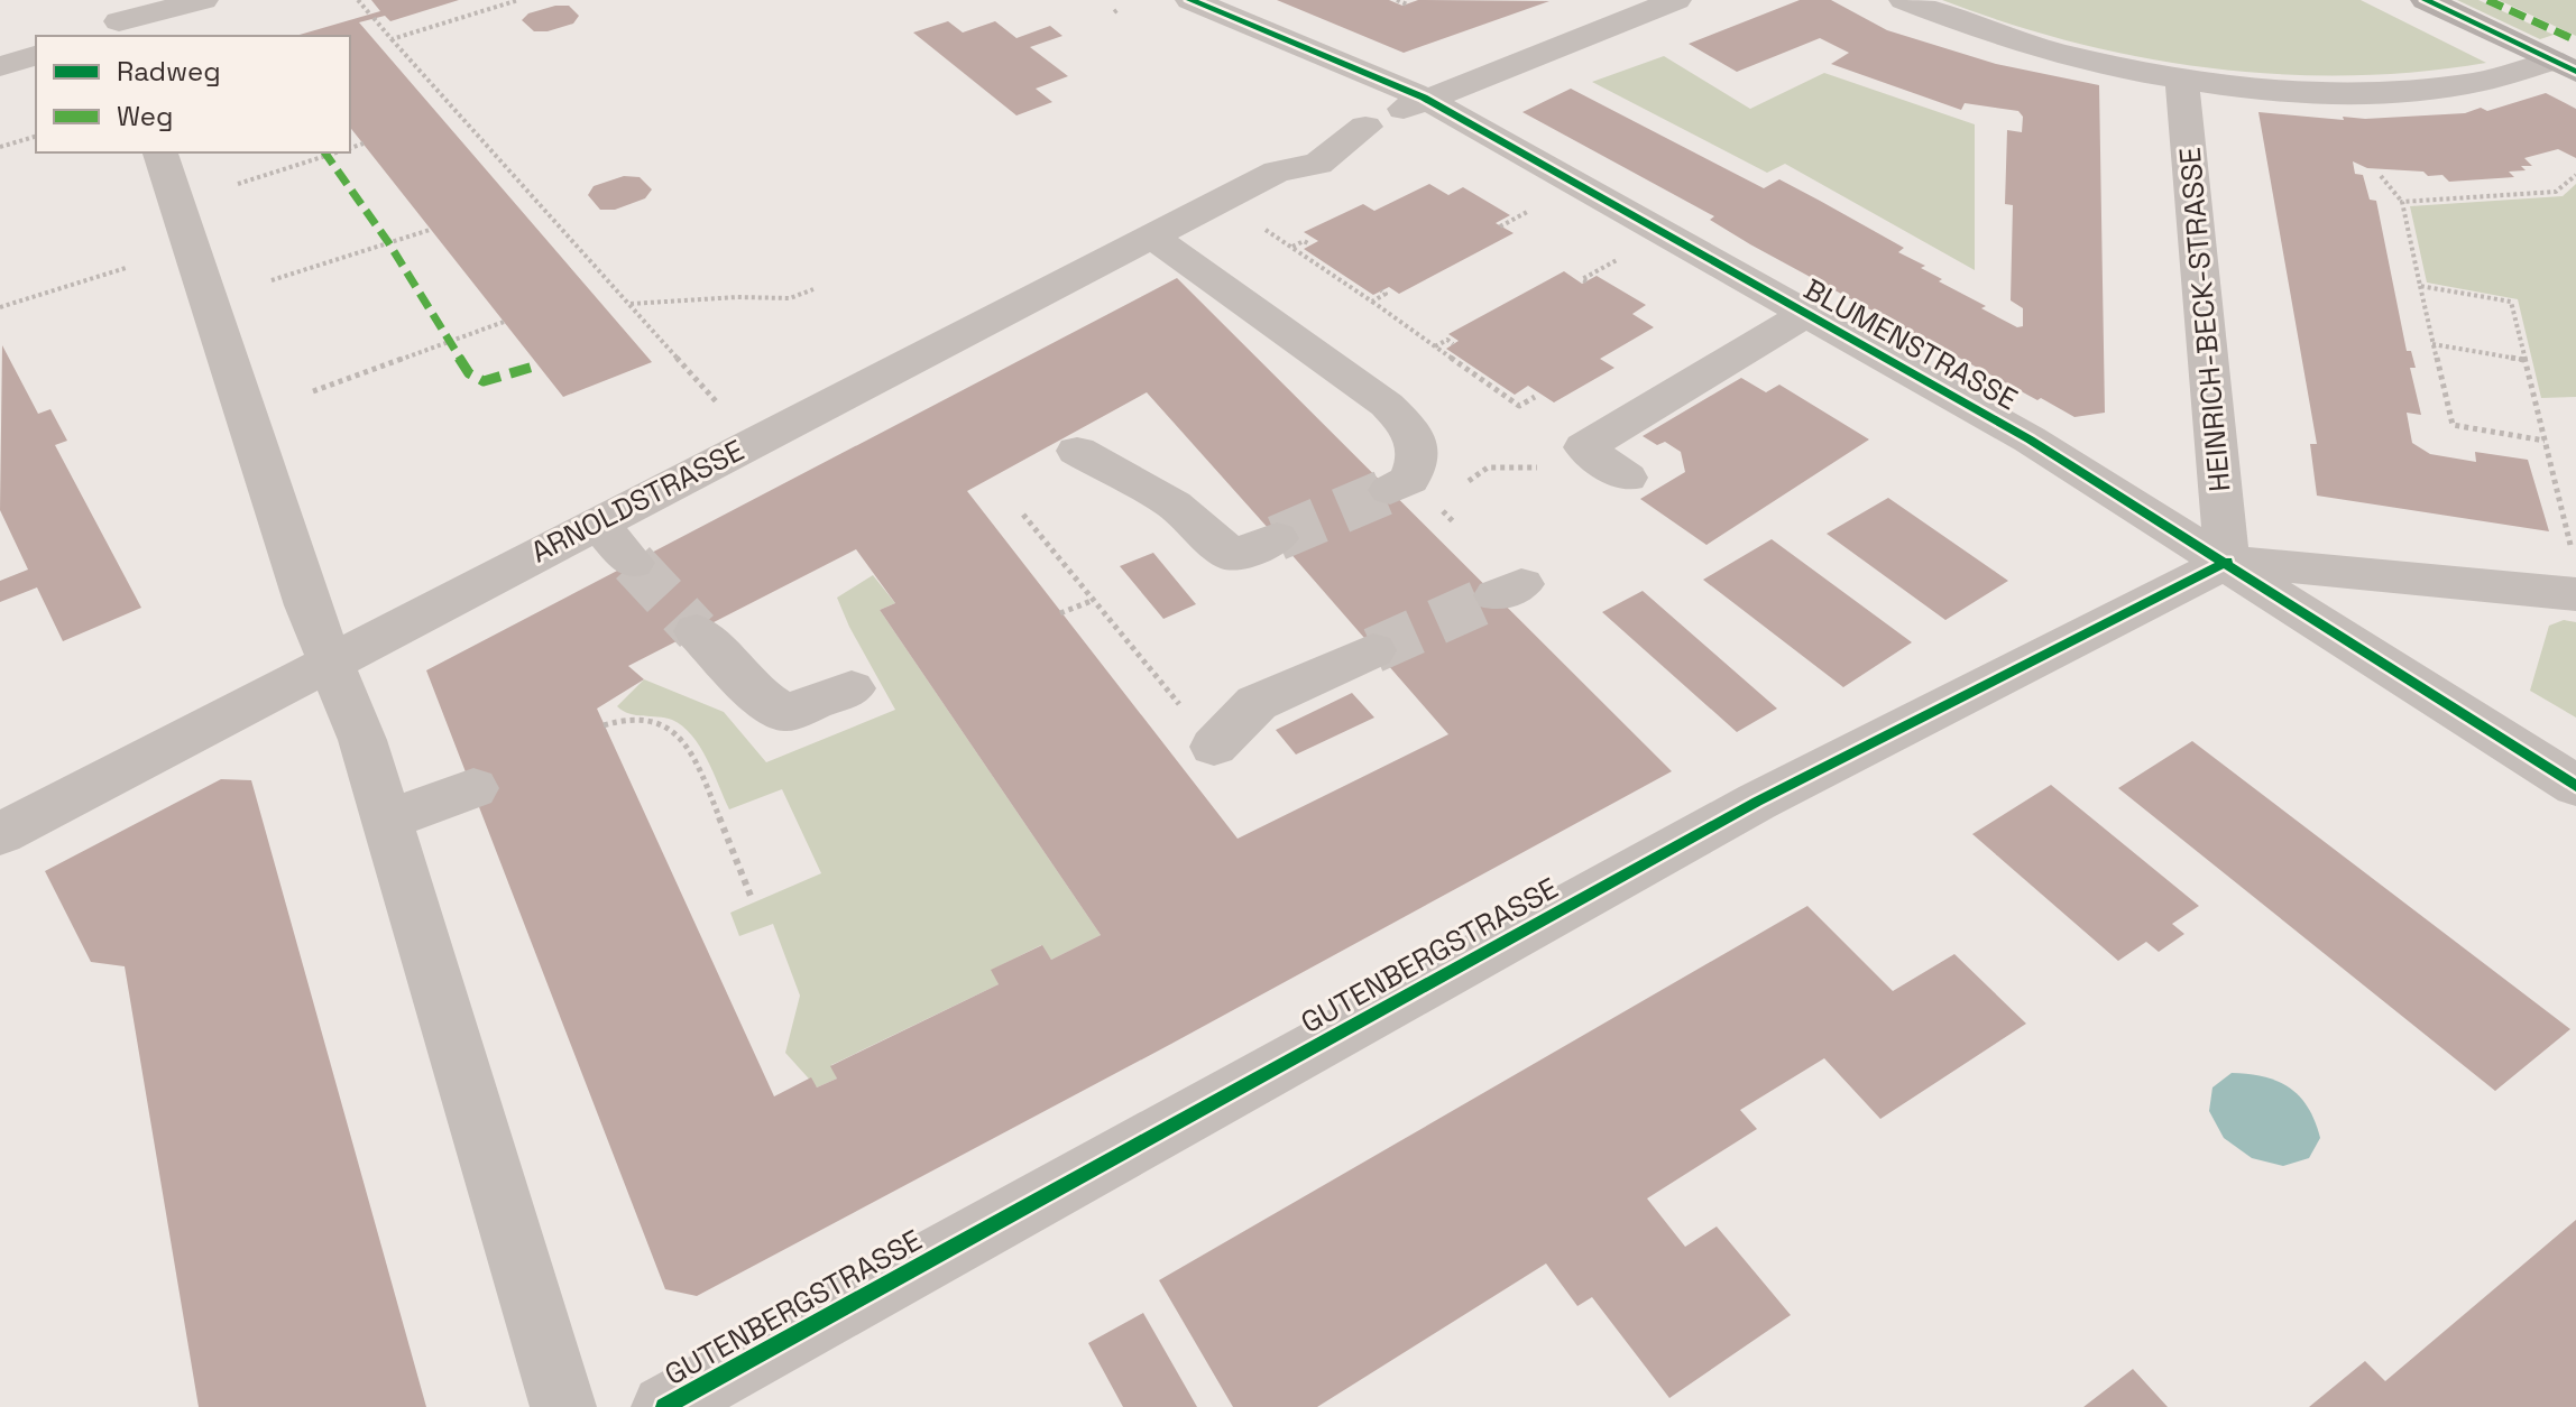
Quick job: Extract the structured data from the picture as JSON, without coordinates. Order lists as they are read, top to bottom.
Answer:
{
  "streets": {
    "street": [
      "HEINRICH-BECK-STRASSE",
      "BLUMENSTRASSE",
      "ARNOLDSTRASSE",
      "GUTENBERGSTRASSE"
    ]
  },
  "crossings": [
    ["HEINRICH-BECK-STRASSE", "BLUMENSTRASSE"],
    ["HEINRICH-BECK-STRASSE", "GUTENBERGSTRASSE"],
    ["BLUMENSTRASSE", "ARNOLDSTRASSE"],
    ["BLUMENSTRASSE", "GUTENBERGSTRASSE"]
  ],
  "legend": ["Radweg", "Weg"]
}
